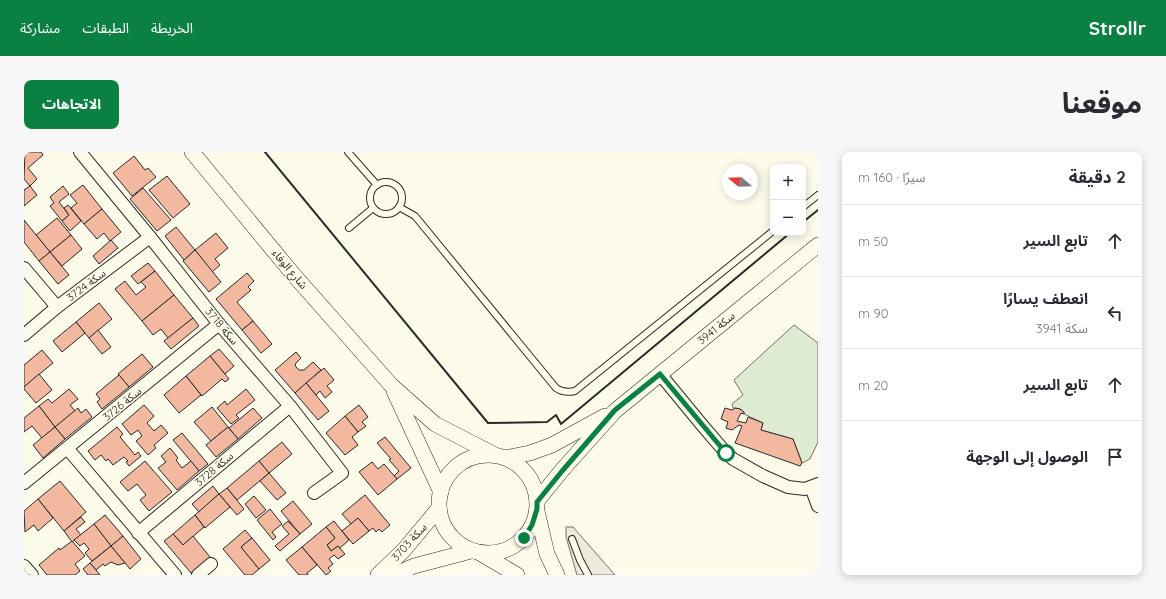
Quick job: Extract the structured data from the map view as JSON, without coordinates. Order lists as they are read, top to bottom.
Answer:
{
  "streets": {
    "street": [
      "شارع الوفاء",
      "سكة 3724",
      "سكة 3718",
      "سكة 3941",
      "سكة 3726",
      "سكة 3728",
      "سكة 3703"
    ]
  },
  "crossings": [
    ["سكة 3724", "سكة 3718"],
    ["سكة 3718", "سكة 3726"],
    ["سكة 3718", "سكة 3728"],
    ["سكة 3941", "سكة 3703"]
  ],
  "north": "left",
  "page": {
    "header": "Strollr",
    "nav": ["الخريطة", "الطبقات", "مشاركة"],
    "title": "موقعنا",
    "buttons": "الاتجاهات",
    "heading": ["2 دقيقة", "سيرًا · 160 m"],
    "map_buttons": ["+", "−"],
    "list": [
      ["تابع السير", "50 m"],
      ["انعطف يسارًا", "سكة 3941", "90 m"],
      ["تابع السير", "20 m"],
      "الوصول إلى الوجهة"
    ]
  }
}
